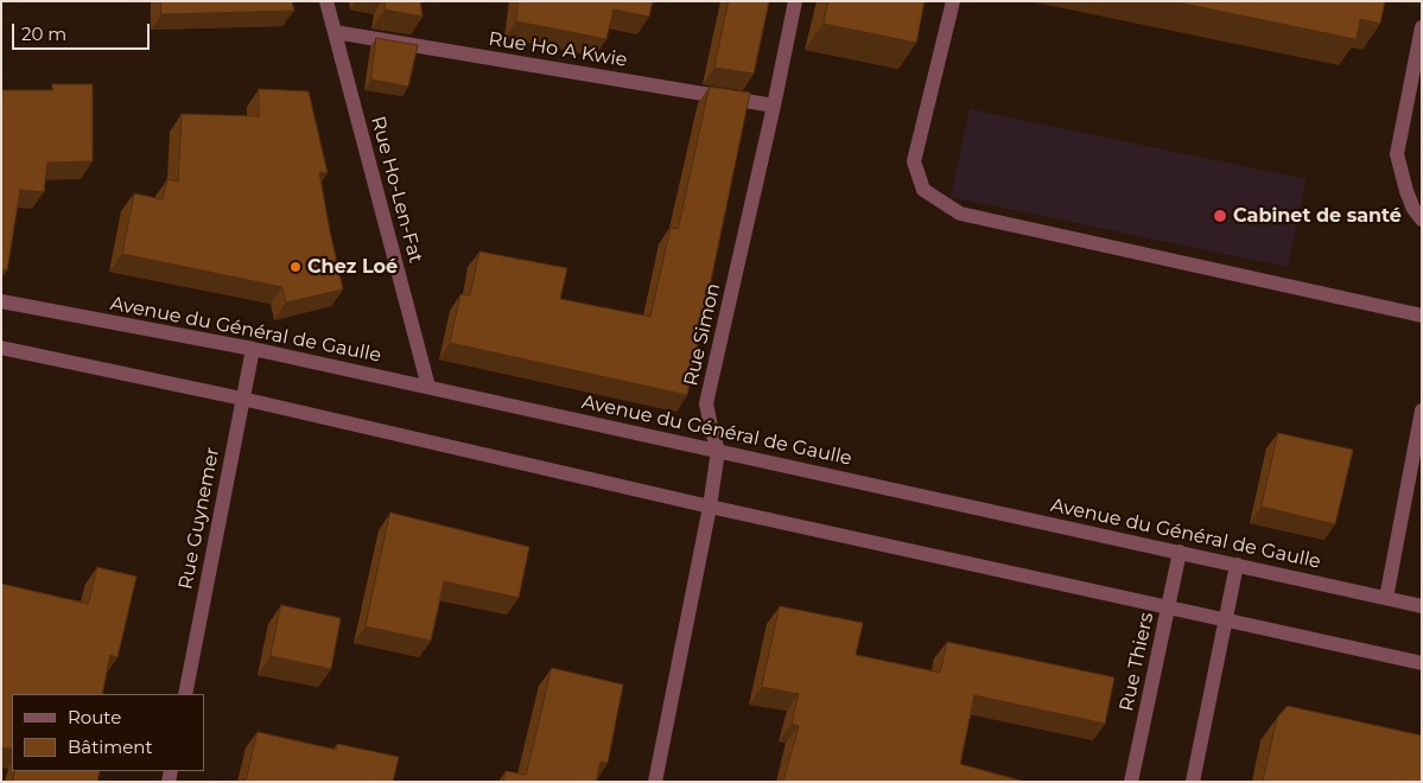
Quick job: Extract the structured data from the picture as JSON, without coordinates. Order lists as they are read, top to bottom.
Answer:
{
  "streets": {
    "street": [
      "Rue Ho A Kwie",
      "Rue Ho-Len-Fat",
      "Avenue du Général de Gaulle",
      "Rue Simon",
      "Rue Guynemer",
      "Rue Thiers"
    ]
  },
  "crossings": [
    ["Rue Ho A Kwie", "Rue Ho-Len-Fat"],
    ["Rue Ho A Kwie", "Rue Simon"],
    ["Rue Ho-Len-Fat", "Avenue du Général de Gaulle"],
    ["Avenue du Général de Gaulle", "Rue Simon"],
    ["Avenue du Général de Gaulle", "Rue Guynemer"],
    ["Avenue du Général de Gaulle", "Rue Thiers"]
  ],
  "places": ["Cabinet de santé", "Chez Loé"],
  "legend": ["Route", "Bâtiment"],
  "scale_bar": "20 m"
}
